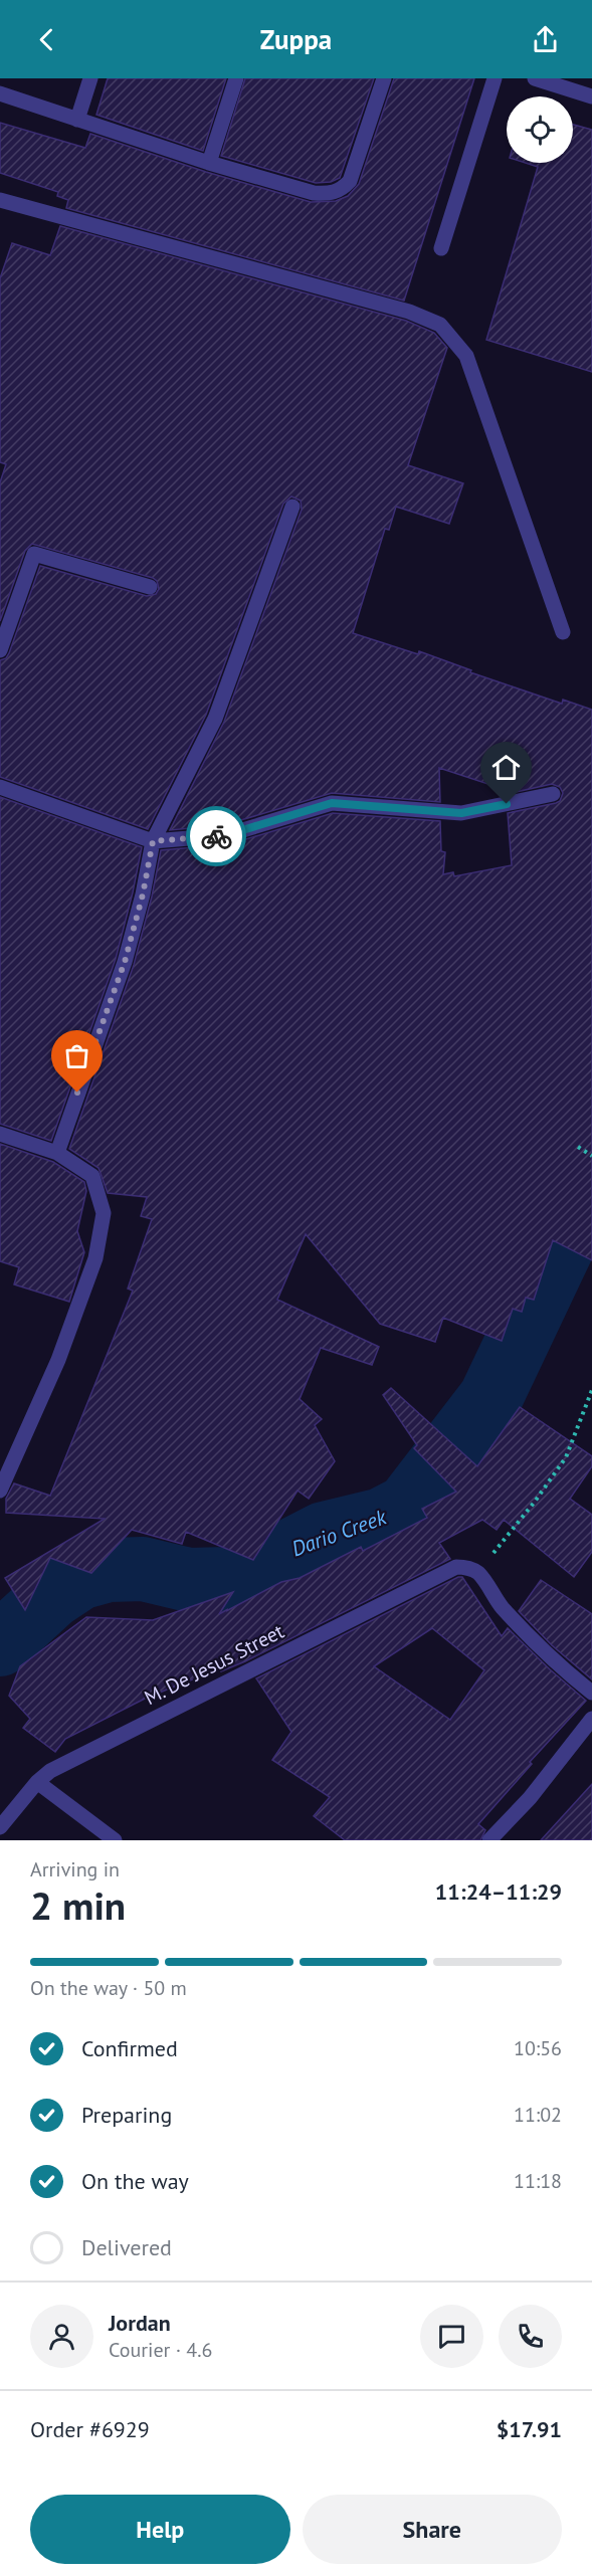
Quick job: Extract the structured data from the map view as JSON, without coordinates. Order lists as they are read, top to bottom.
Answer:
{
  "streets": {
    "street": ["M. De Jesus Street"]
  },
  "water": ["Dario Creek"],
  "page": {
    "header": "Zuppa",
    "heading": ["2 min", "Arriving in", "11:24–11:29"],
    "panel": [
      "Jordan",
      "Courier · 4.6",
      "Order #6929",
      "$17.91"
    ],
    "bar": "On the way · 50 m",
    "list": [
      ["Confirmed", "10:56"],
      ["Preparing", "11:02"],
      ["On the way", "11:18"],
      "Delivered"
    ],
    "buttons": ["Help", "Share"]
  }
}
